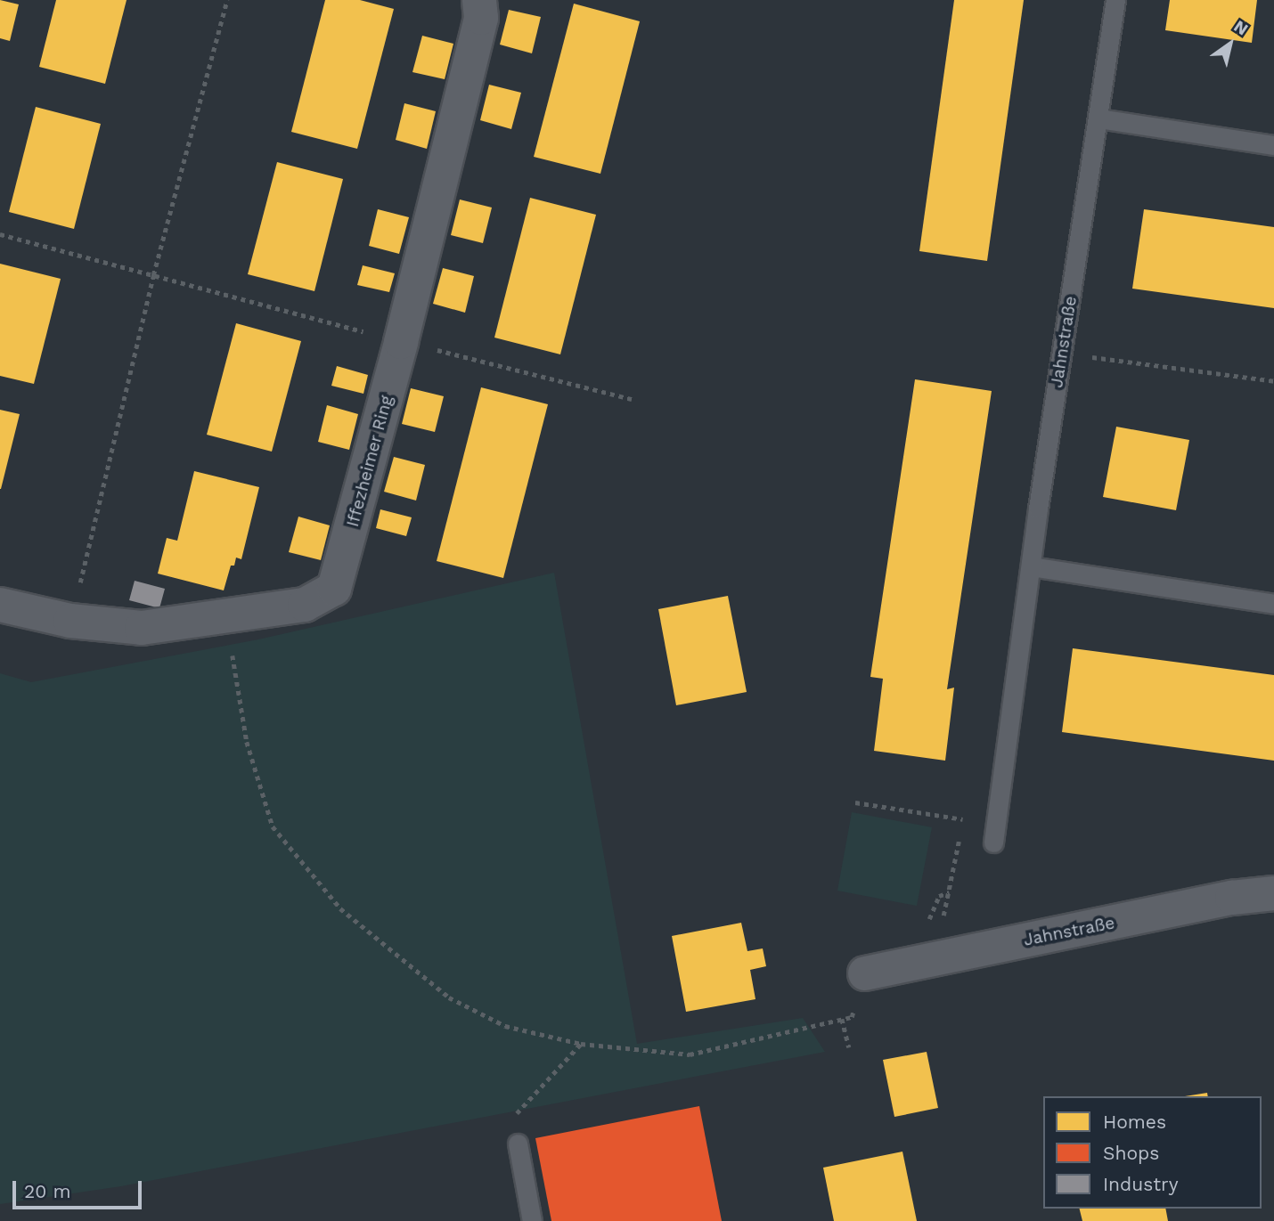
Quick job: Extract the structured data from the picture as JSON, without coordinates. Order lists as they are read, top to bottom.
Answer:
{
  "streets": {
    "street": ["Jahnstraße", "Iffezheimer Ring"]
  },
  "legend": ["Homes", "Shops", "Industry"],
  "scale_bar": "20 m",
  "north": "top right"
}
